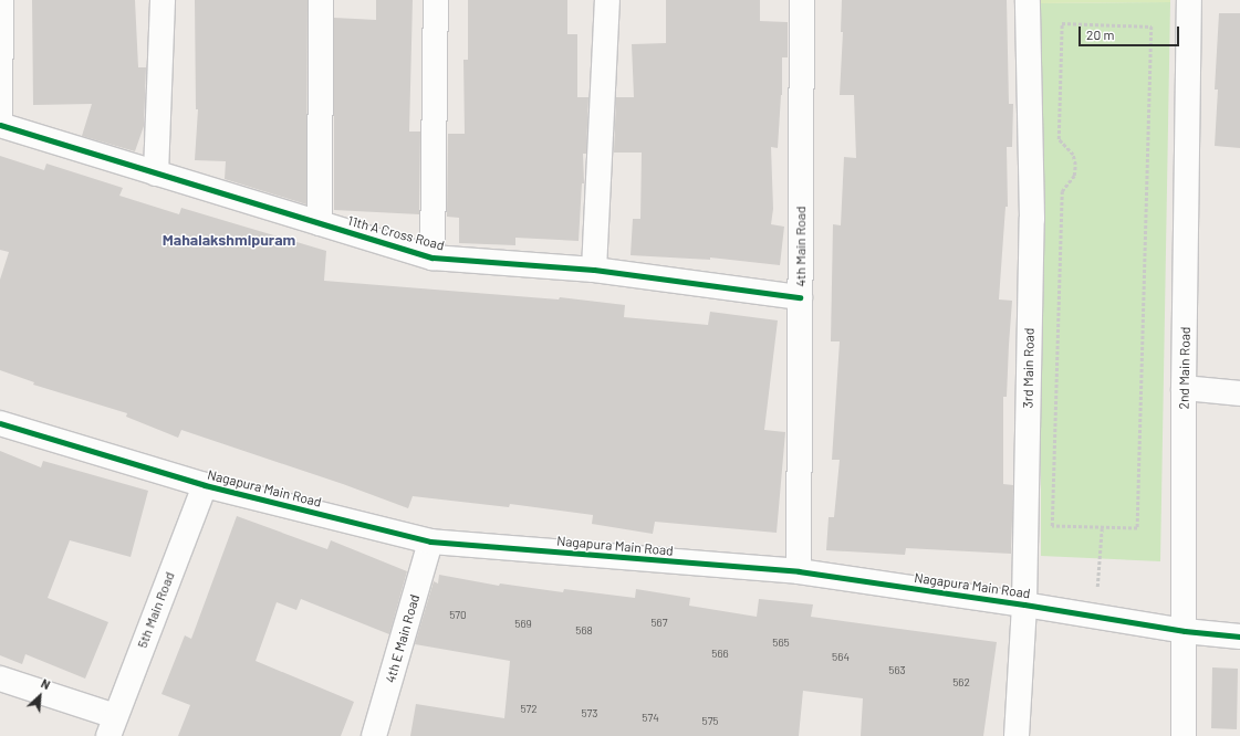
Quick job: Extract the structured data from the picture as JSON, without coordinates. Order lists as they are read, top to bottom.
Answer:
{
  "streets": {
    "street": [
      "11th A Cross Road",
      "4th Main Road",
      "3rd Main Road",
      "2nd Main Road",
      "Nagapura Main Road",
      "5th Main Road",
      "4th E Main Road"
    ]
  },
  "crossings": [
    ["11th A Cross Road", "4th Main Road"],
    ["4th Main Road", "Nagapura Main Road"],
    ["3rd Main Road", "Nagapura Main Road"],
    ["2nd Main Road", "Nagapura Main Road"],
    ["Nagapura Main Road", "5th Main Road"],
    ["Nagapura Main Road", "4th E Main Road"]
  ],
  "districts": ["Mahalakshmipuram"],
  "house_numbers": [
    "570",
    "567",
    "569",
    "568",
    "565",
    "566",
    "564",
    "563",
    "562",
    "572",
    "573",
    "574",
    "575"
  ],
  "scale_bar": "20 m",
  "north": "top right"
}
